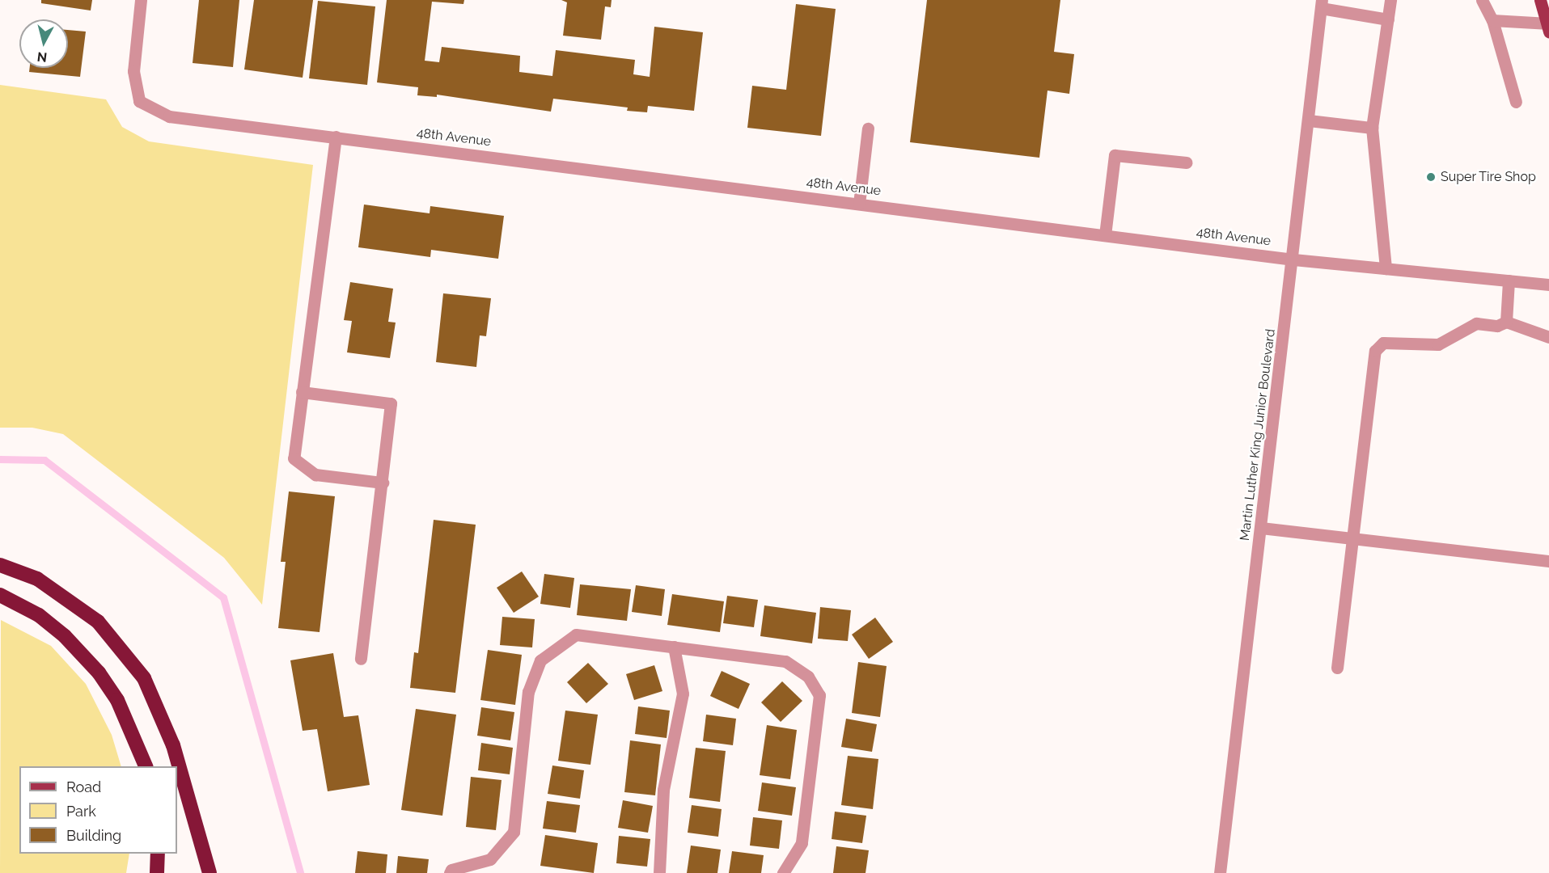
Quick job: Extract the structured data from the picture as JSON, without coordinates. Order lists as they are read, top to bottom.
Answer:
{
  "streets": {
    "street": ["48th Avenue", "Martin Luther King Junior Boulevard"]
  },
  "crossings": [
    ["48th Avenue", "Martin Luther King Junior Boulevard"]
  ],
  "places": ["Super Tire Shop"],
  "legend": ["Road", "Park", "Building"],
  "north": "bottom"
}
